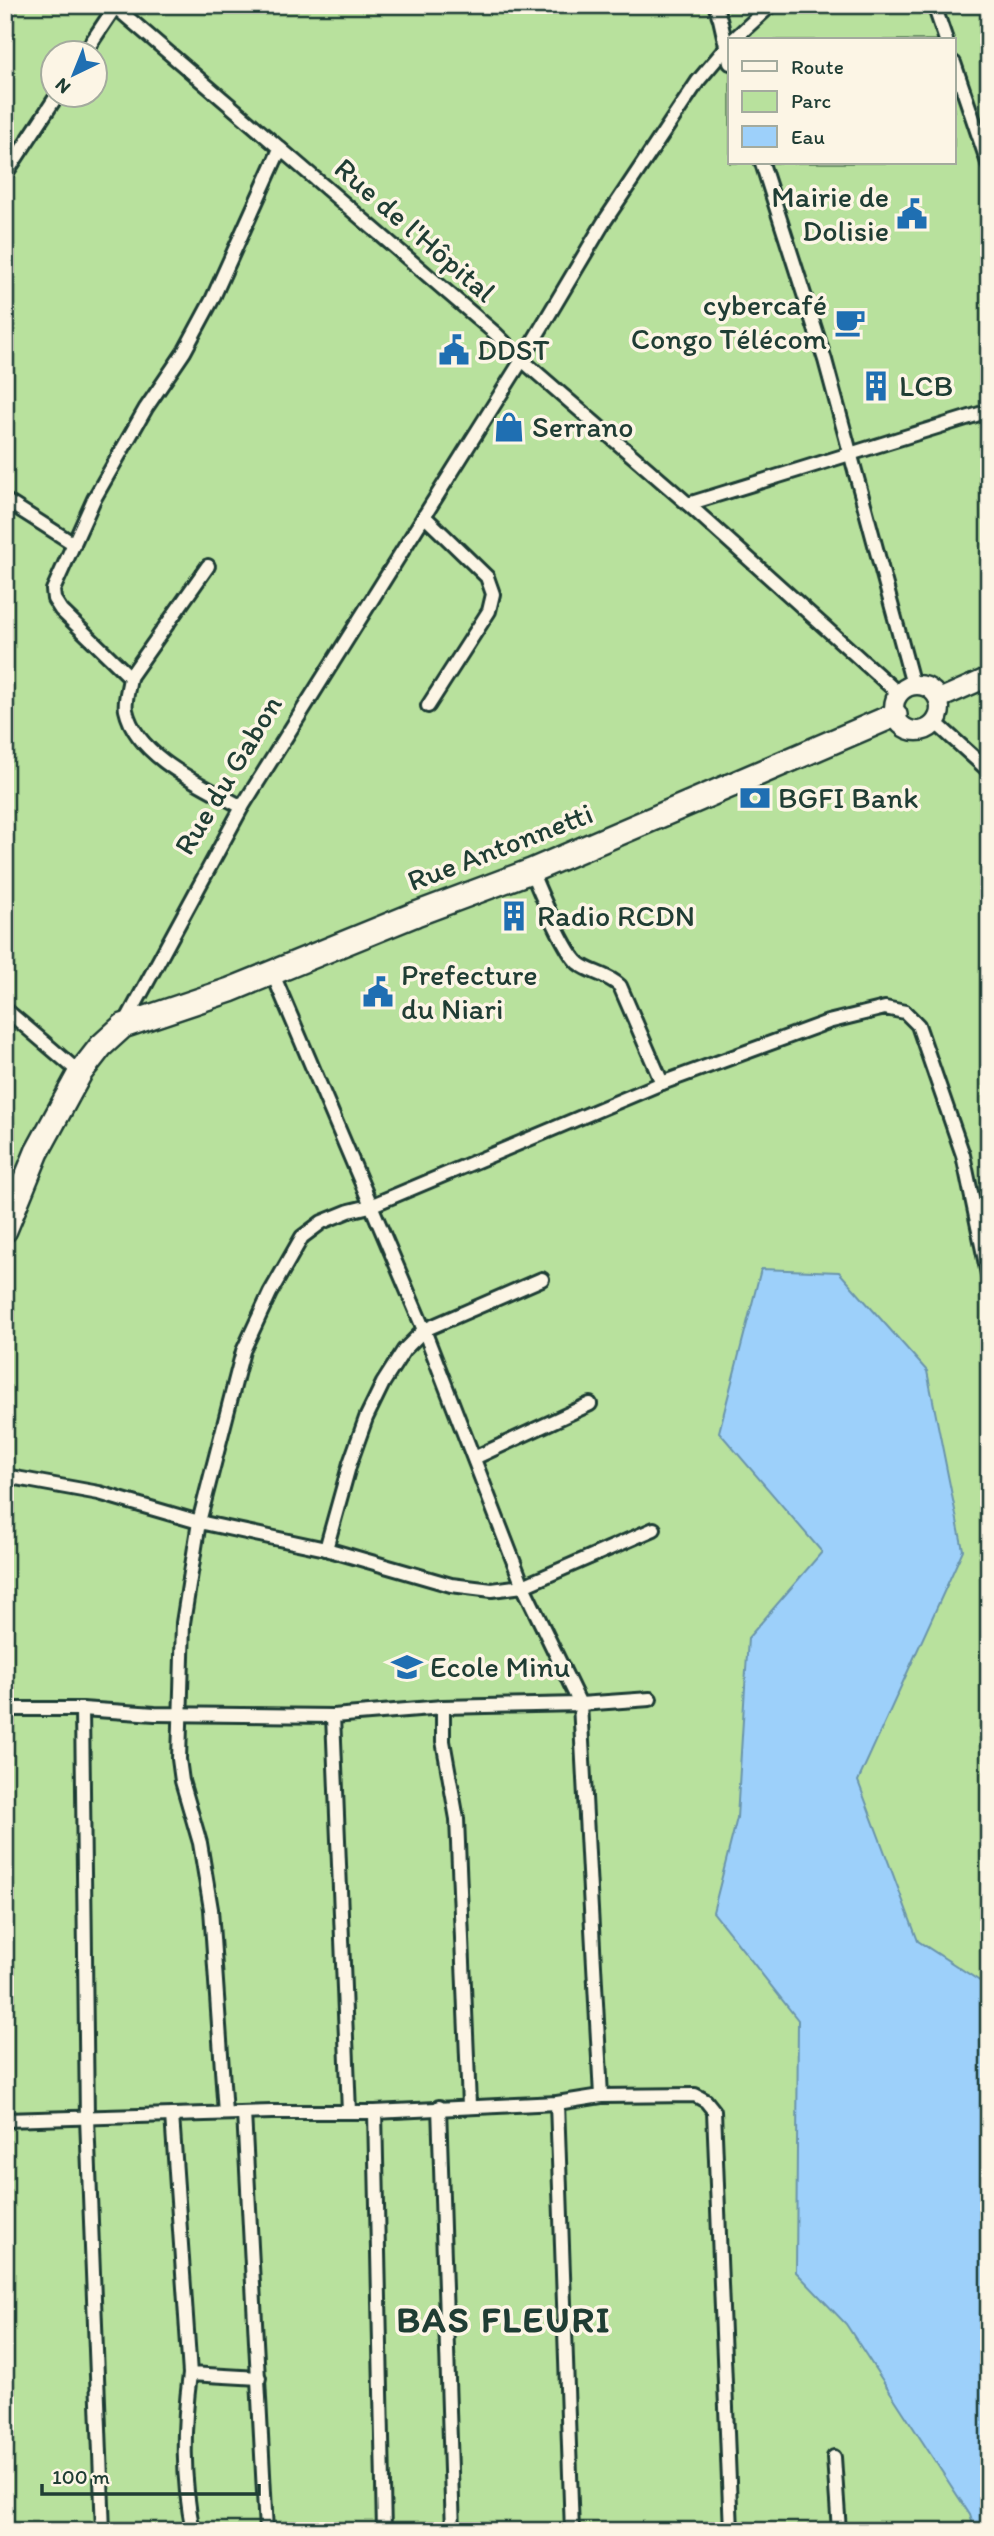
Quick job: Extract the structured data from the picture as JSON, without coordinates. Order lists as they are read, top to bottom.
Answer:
{
  "streets": {
    "highway": ["Rue du Gabon", "Rue Antonnetti"],
    "street": ["Rue de l'Hôpital"]
  },
  "crossings": [
    ["Rue de l'Hôpital", "Rue du Gabon"],
    ["Rue de l'Hôpital", "Rue Antonnetti"],
    ["Rue du Gabon", "Rue Antonnetti"]
  ],
  "districts": ["BAS FLEURI"],
  "places": {
    "public building": ["Mairie de Dolisie", "DDST", "Prefecture du Niari"],
    "cafe": ["cybercafé Congo Télécom"],
    "building": ["LCB", "Radio RCDN"],
    "shop": ["Serrano"],
    "bank": ["BGFI Bank"],
    "school or university": ["Ecole Minu"]
  },
  "legend": ["Route", "Parc", "Eau"],
  "scale_bar": "100 m",
  "north": "bottom left"
}
